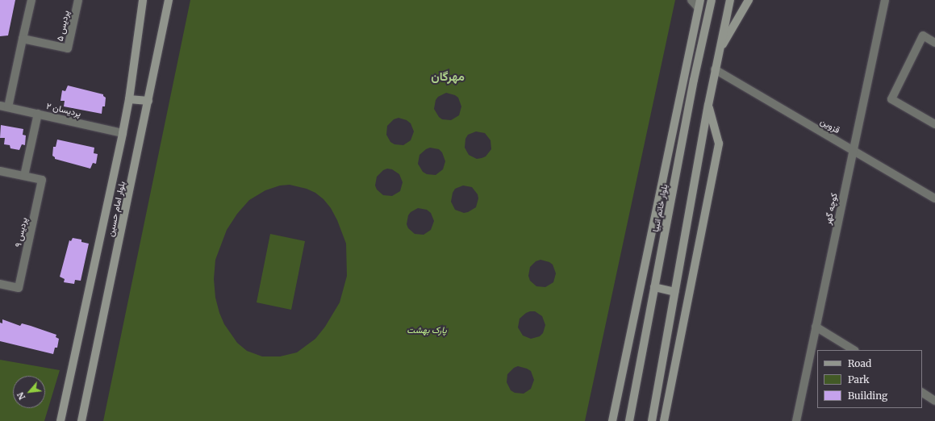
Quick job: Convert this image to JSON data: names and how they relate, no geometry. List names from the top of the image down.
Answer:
{
  "streets": {
    "main road": ["بلوار خاتم انبیا", "بلوار امام حسین"],
    "street": [
      "پردیس ۵",
      "پردیسان ۲",
      "قزوین",
      "کوچه گهر",
      "پردیس ۹"
    ]
  },
  "crossings": [
    ["پردیسان ۲", "بلوار امام حسین"],
    ["قزوین", "کوچه گهر"]
  ],
  "districts": ["مهرگان"],
  "parks": ["پارک بهشت"],
  "legend": ["Road", "Park", "Building"],
  "north": "bottom left"
}
